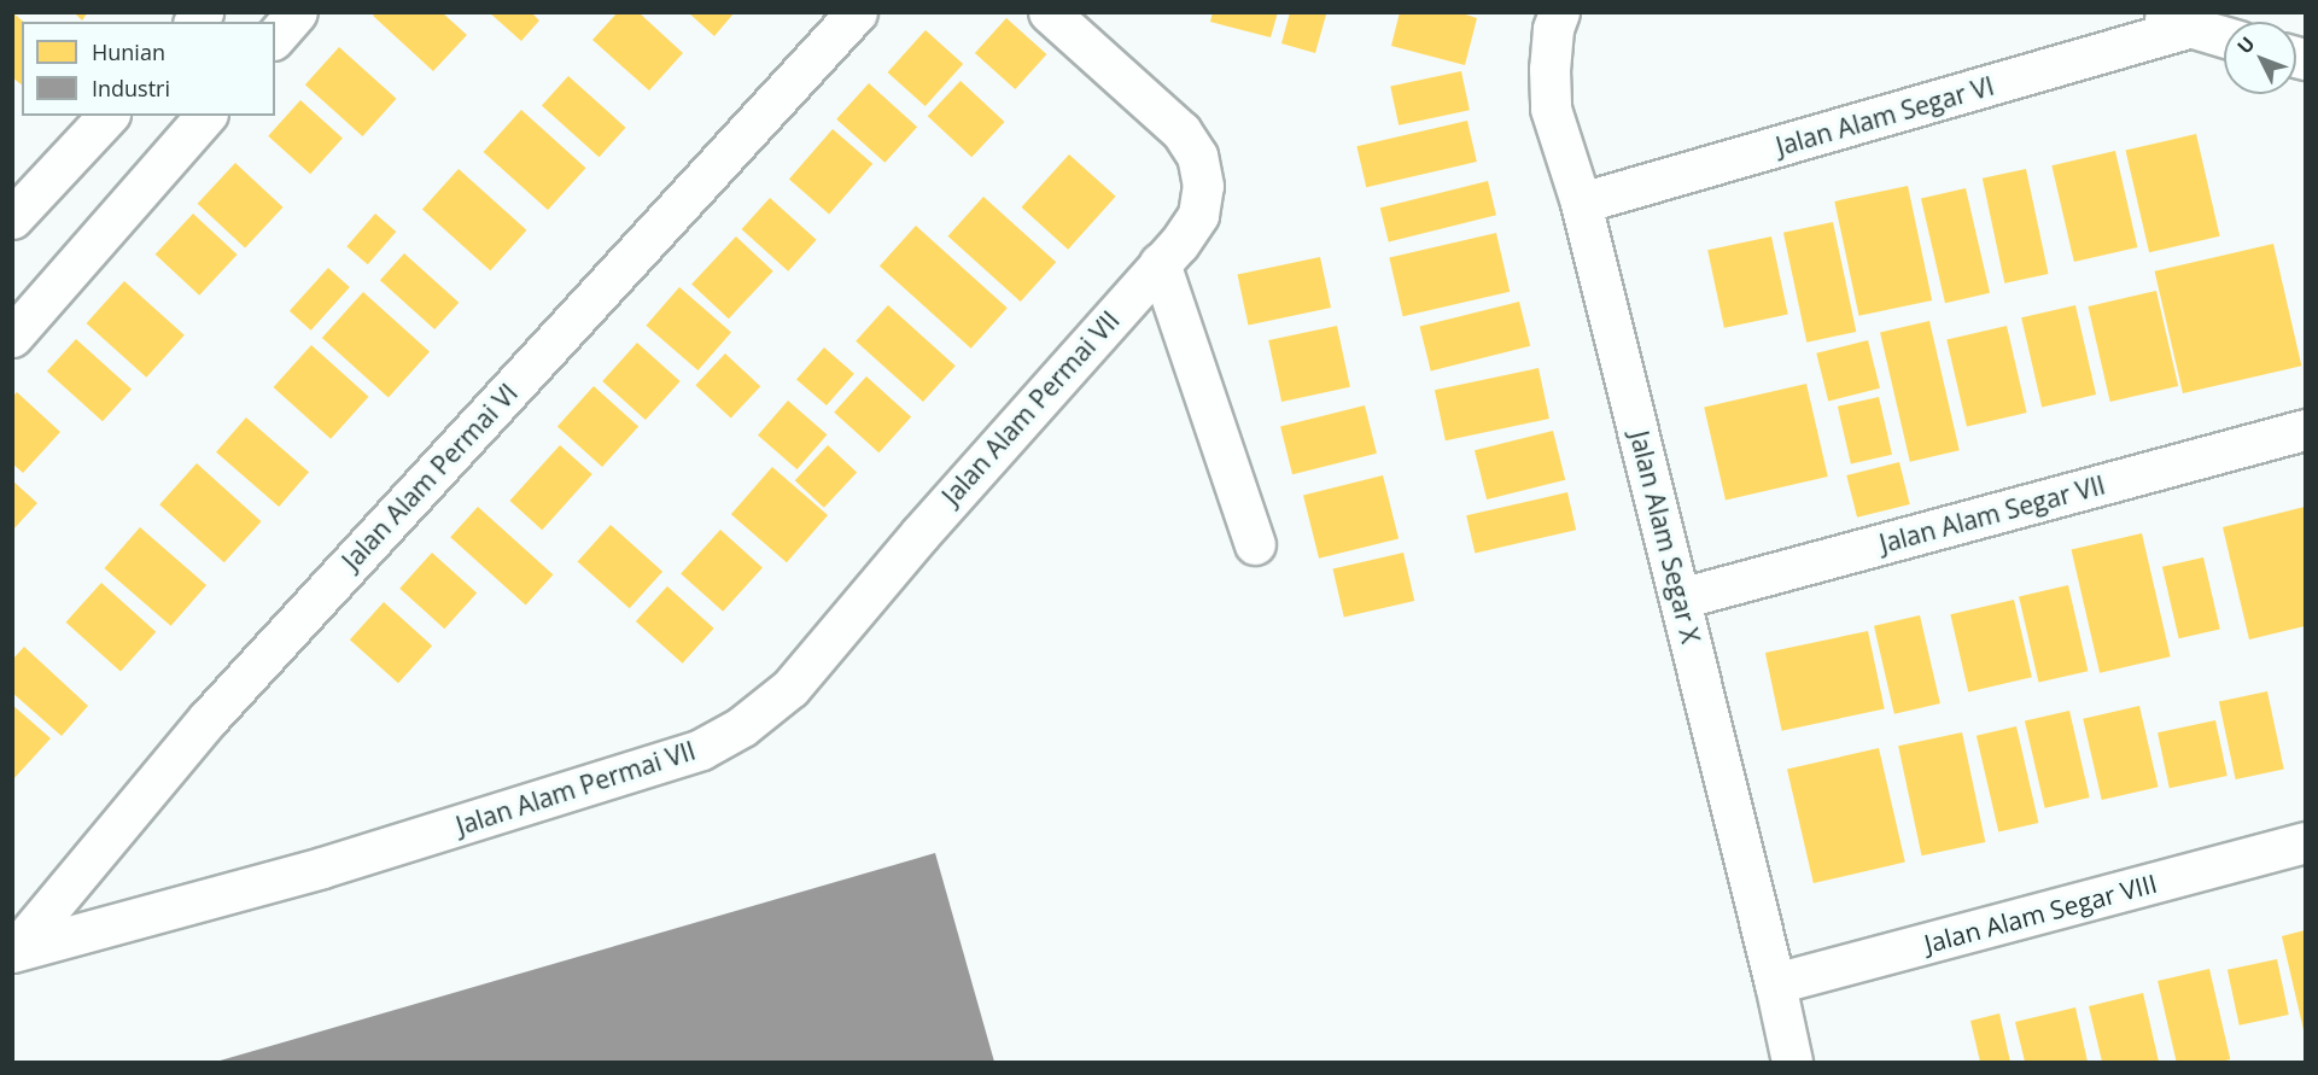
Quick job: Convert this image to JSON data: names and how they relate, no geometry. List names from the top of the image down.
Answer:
{
  "streets": {
    "street": [
      "Jalan Alam Segar VI",
      "Jalan Alam Permai VII",
      "Jalan Alam Permai VI",
      "Jalan Alam Segar VII",
      "Jalan Alam Segar X",
      "Jalan Alam Segar VIII"
    ]
  },
  "crossings": [
    ["Jalan Alam Segar VI", "Jalan Alam Segar X"],
    ["Jalan Alam Permai VII", "Jalan Alam Permai VI"],
    ["Jalan Alam Segar VII", "Jalan Alam Segar X"],
    ["Jalan Alam Segar X", "Jalan Alam Segar VIII"]
  ],
  "legend": ["Hunian", "Industri"],
  "north": "top left"
}
